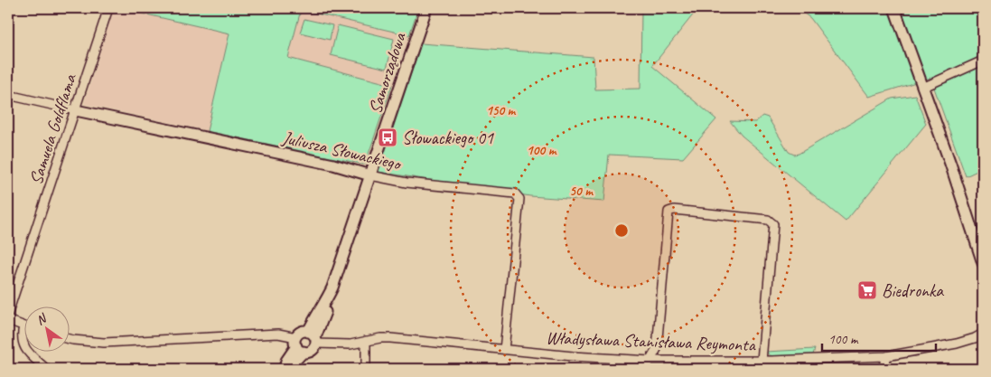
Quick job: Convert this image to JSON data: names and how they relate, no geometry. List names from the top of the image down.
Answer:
{
  "streets": {
    "street": [
      "Samorządowa",
      "Samuela Goldflama",
      "Juliusza Słowackiego",
      "Władysława Stanisława Reymonta"
    ]
  },
  "crossings": [
    ["Samorządowa", "Juliusza Słowackiego"],
    ["Samorządowa", "Władysława Stanisława Reymonta"],
    ["Samuela Goldflama", "Juliusza Słowackiego"],
    ["Juliusza Słowackiego", "Władysława Stanisława Reymonta"]
  ],
  "places": {
    "bus stop": ["Słowackiego 01"],
    "supermarket": ["Biedronka"]
  },
  "scale_bar": "100 m",
  "north": "top left",
  "rings": ["150 m", "100 m", "50 m"]
}
